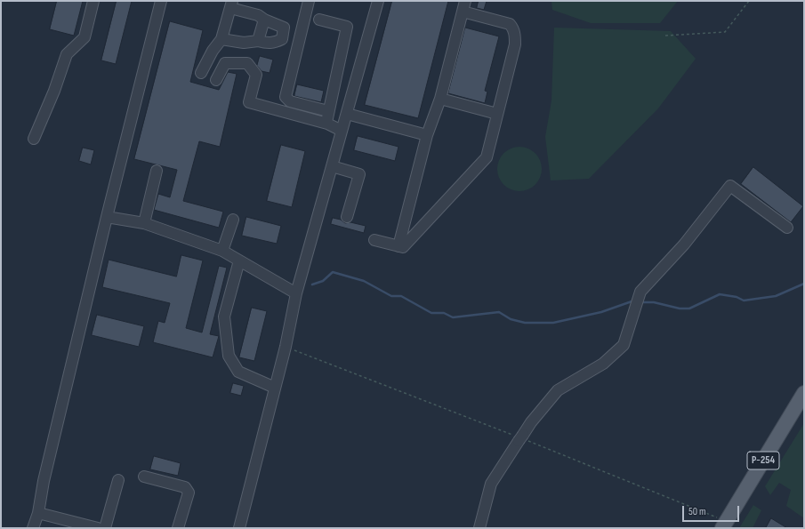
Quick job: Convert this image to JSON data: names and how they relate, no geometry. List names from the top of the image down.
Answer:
{
  "streets": {
    "main road": ["Р-254"]
  },
  "scale_bar": "50 m"
}
